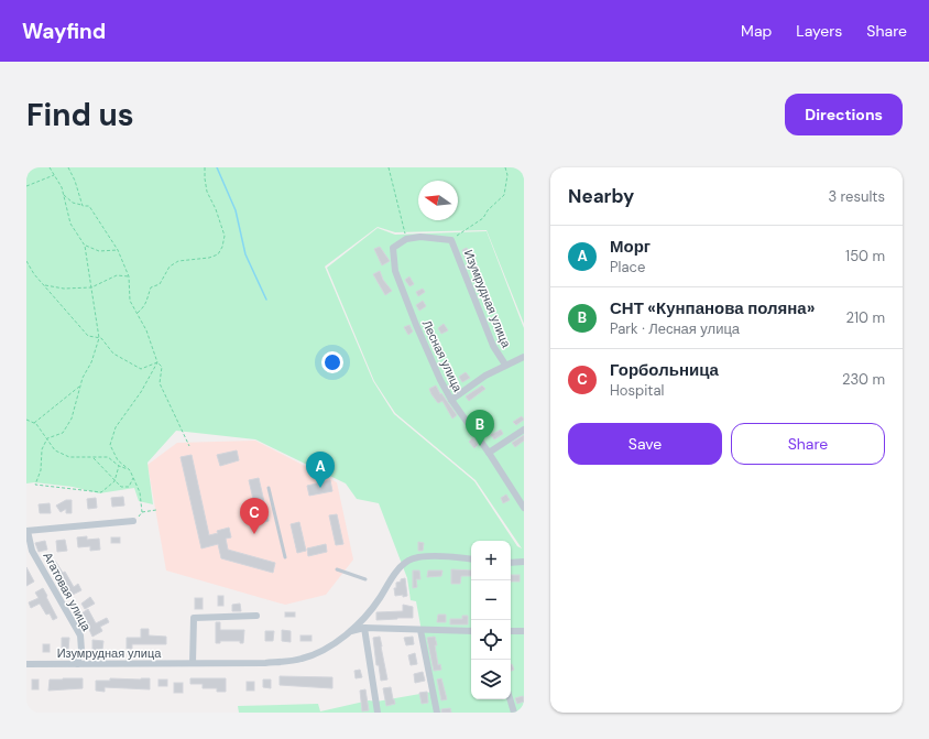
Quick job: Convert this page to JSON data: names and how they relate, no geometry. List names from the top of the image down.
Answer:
{
  "streets": {
    "street": ["Изумрудная улица", "Лесная улица", "Агатовая улица"]
  },
  "crossings": [
    ["Изумрудная улица", "Агатовая улица"]
  ],
  "north": "left",
  "page": {
    "header": "Wayfind",
    "nav": ["Map", "Layers", "Share"],
    "buttons": [
      "Directions",
      ["Save", "Share"]
    ],
    "title": "Find us",
    "heading": ["Nearby", "3 results"],
    "list": [
      {
        "mark": "A",
        "name": "Морг",
        "note": "Place",
        "value": "150 m"
      },
      {
        "mark": "B",
        "name": "СНТ «Кунпанова поляна»",
        "note": "Park · Лесная улица",
        "value": "210 m"
      },
      {
        "mark": "C",
        "name": "Горбольница",
        "note": "Hospital",
        "value": "230 m"
      }
    ],
    "pins": ["B", "A", "C"],
    "map_buttons": ["+", "−"]
  }
}
